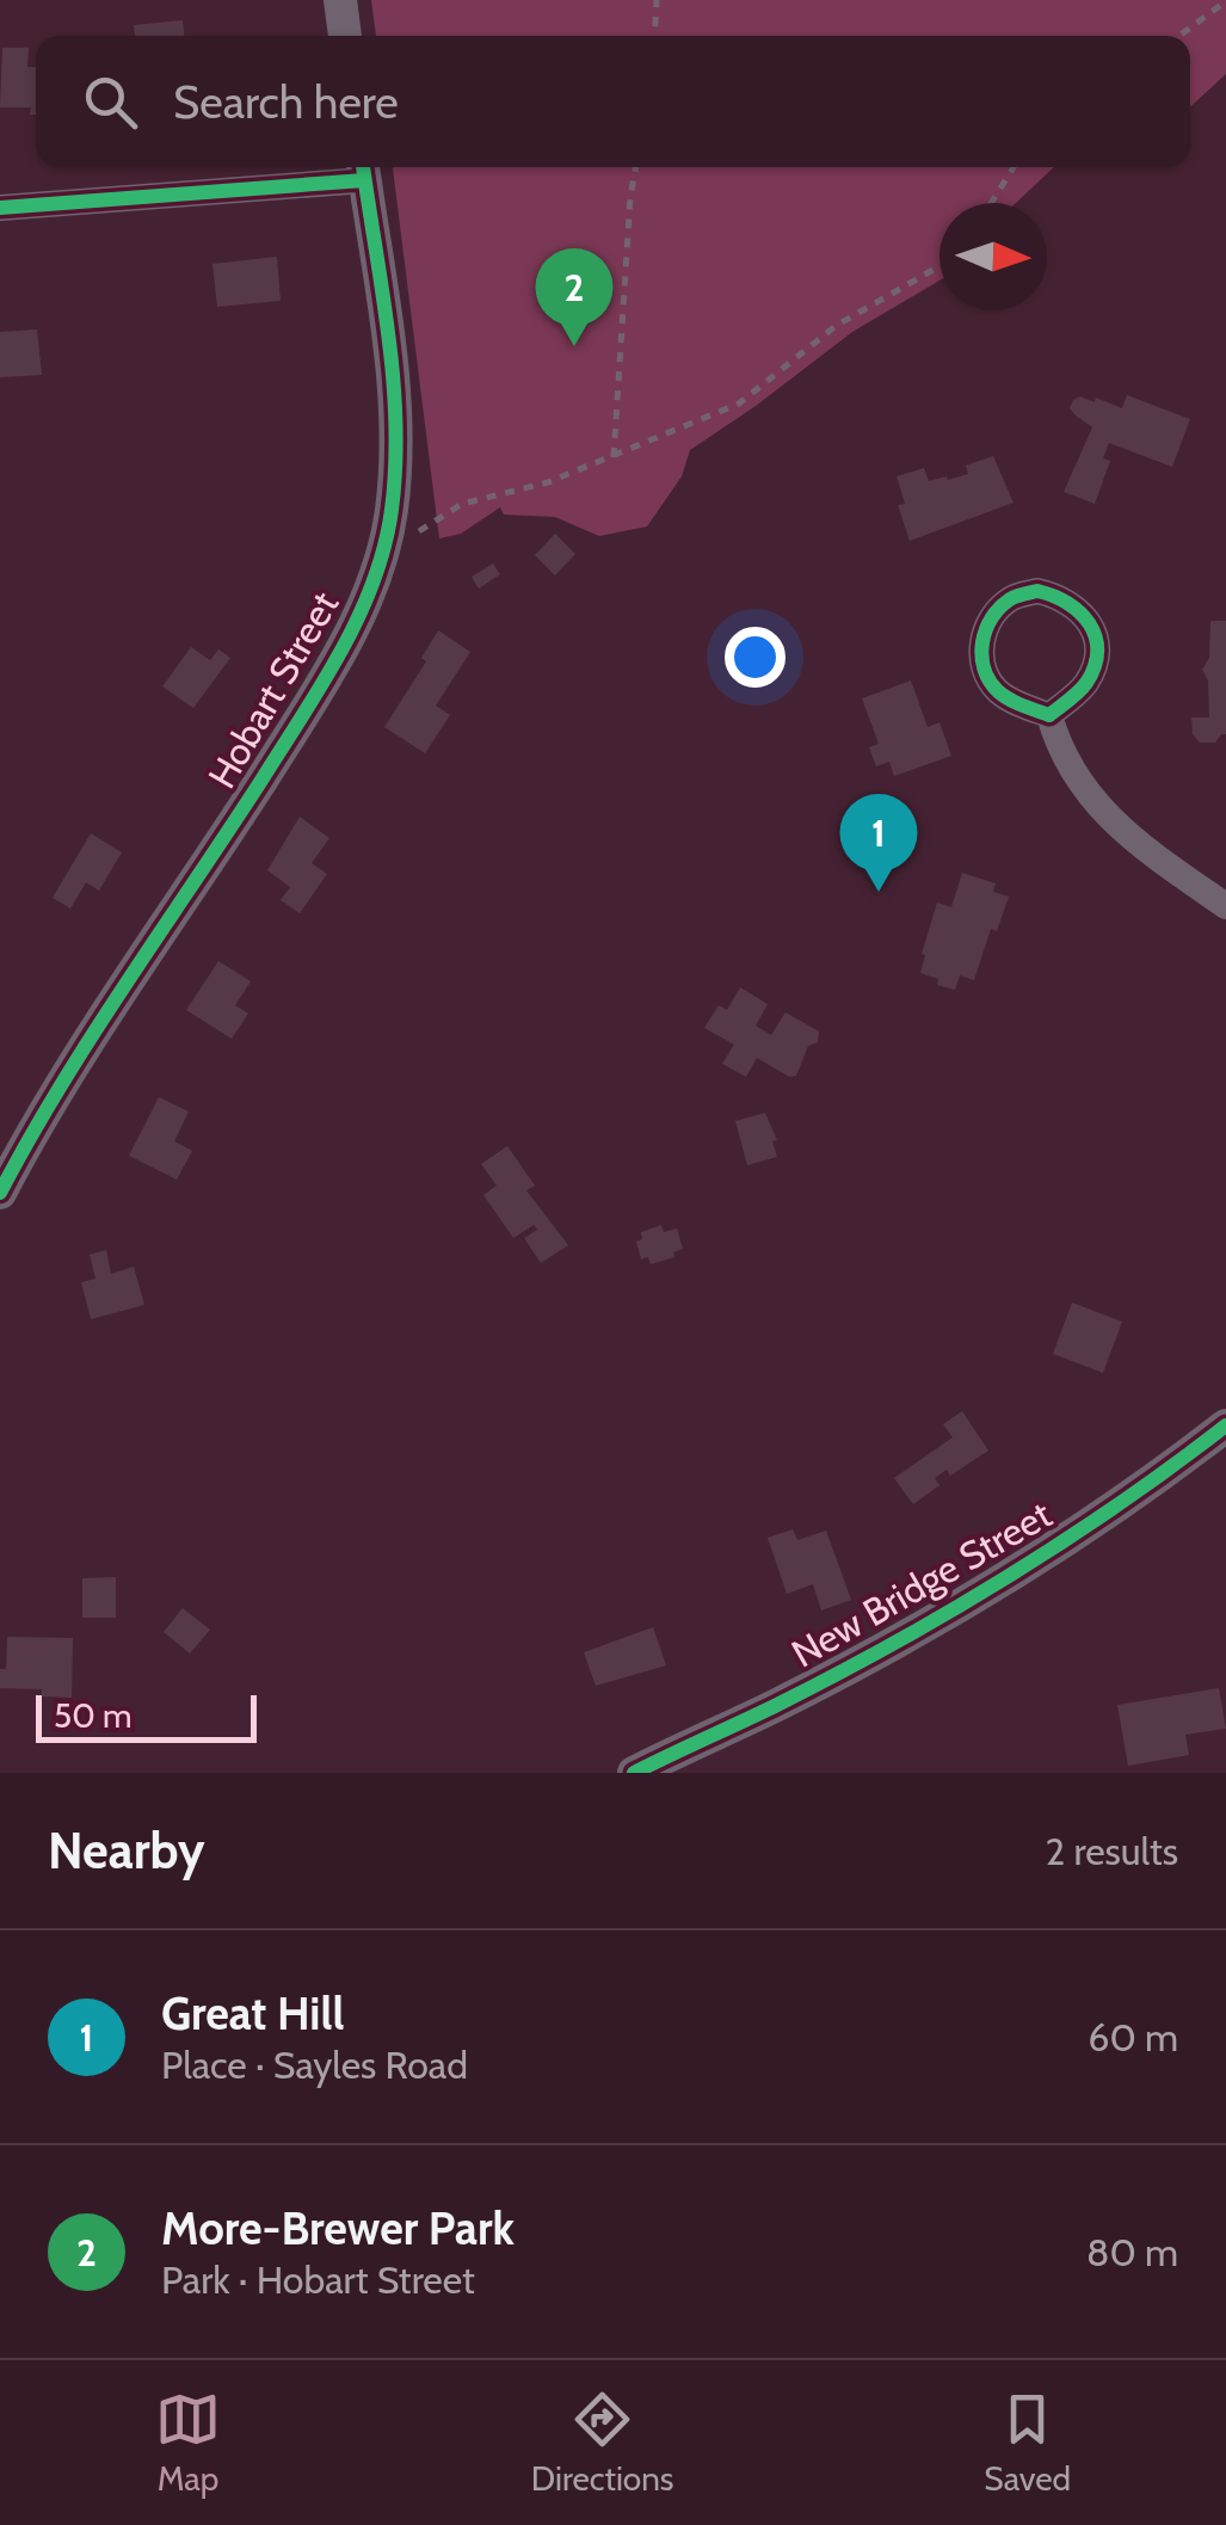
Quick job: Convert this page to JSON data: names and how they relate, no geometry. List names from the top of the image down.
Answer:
{
  "streets": {
    "street": ["Hobart Street", "New Bridge Street"]
  },
  "scale_bar": "50 m",
  "north": "right",
  "page": {
    "search": "Search here",
    "pins": ["2", "1"],
    "scale": "50 m",
    "heading": ["Nearby", "2 results"],
    "list": [
      {
        "mark": "1",
        "name": "Great Hill",
        "note": "Place · Sayles Road",
        "value": "60 m"
      },
      {
        "mark": "2",
        "name": "More-Brewer Park",
        "note": "Park · Hobart Street",
        "value": "80 m"
      }
    ],
    "nav": ["Map", "Directions", "Saved"]
  }
}
